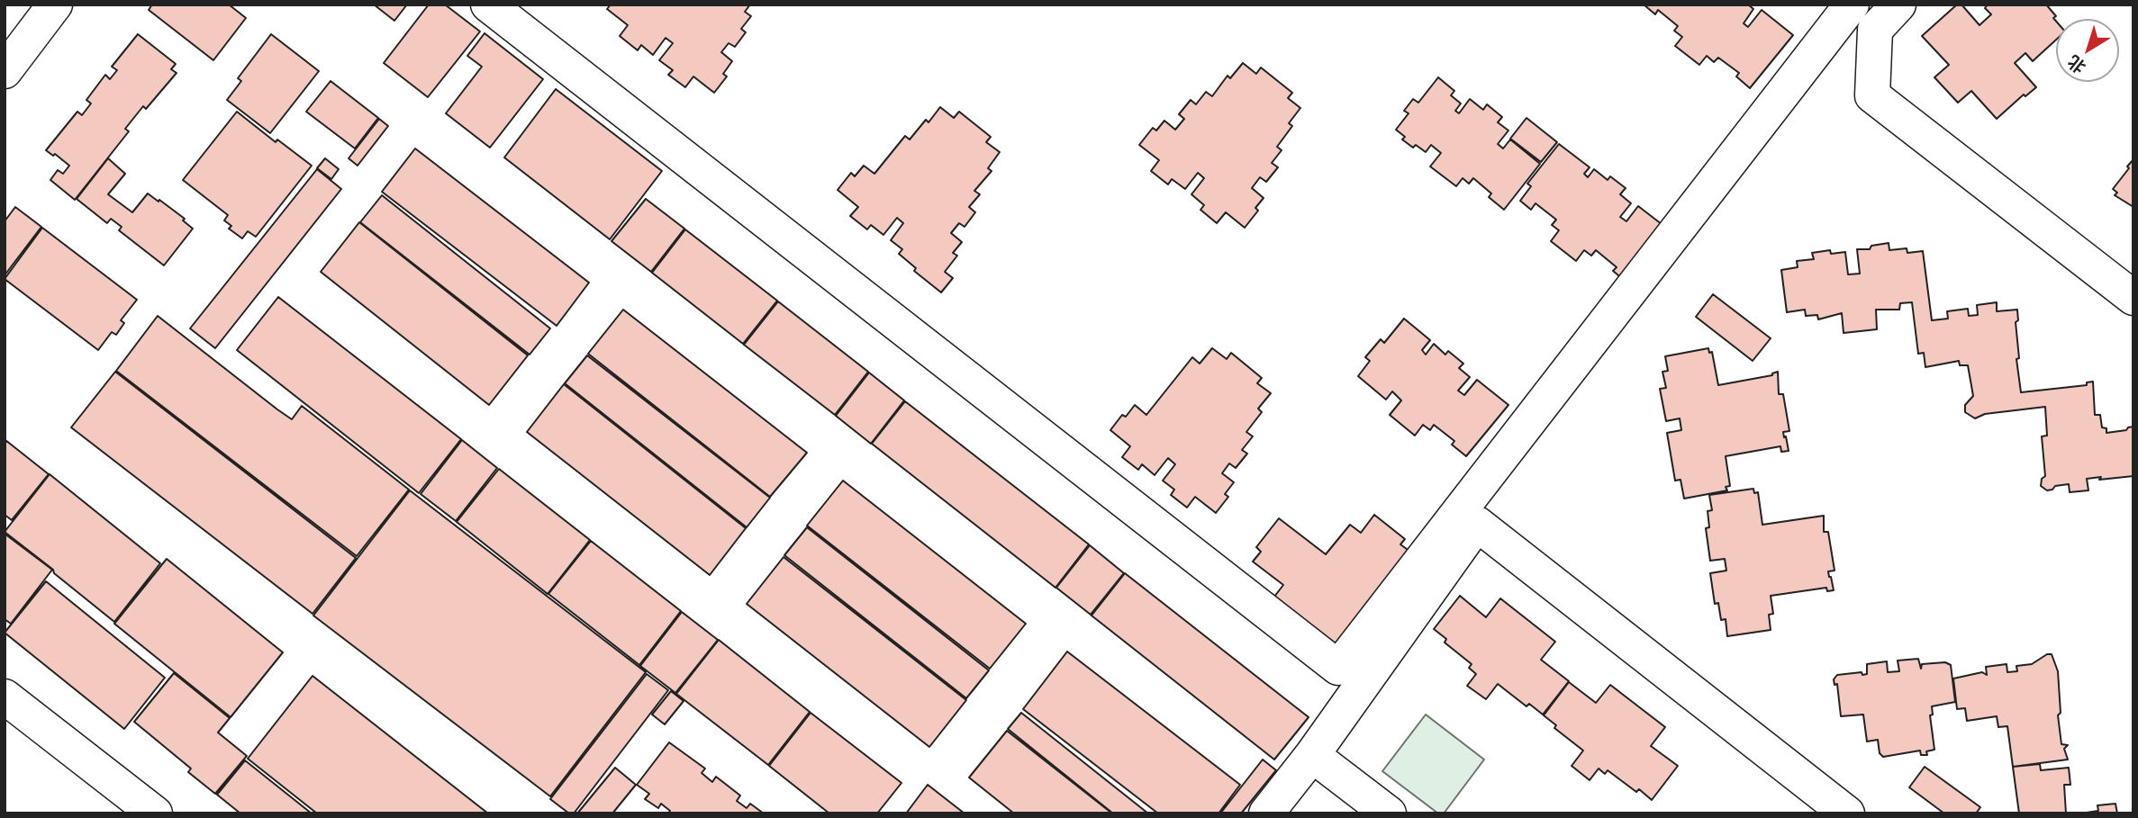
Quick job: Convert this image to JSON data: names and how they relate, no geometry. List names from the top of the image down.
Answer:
{
  "north": "bottom left"
}
